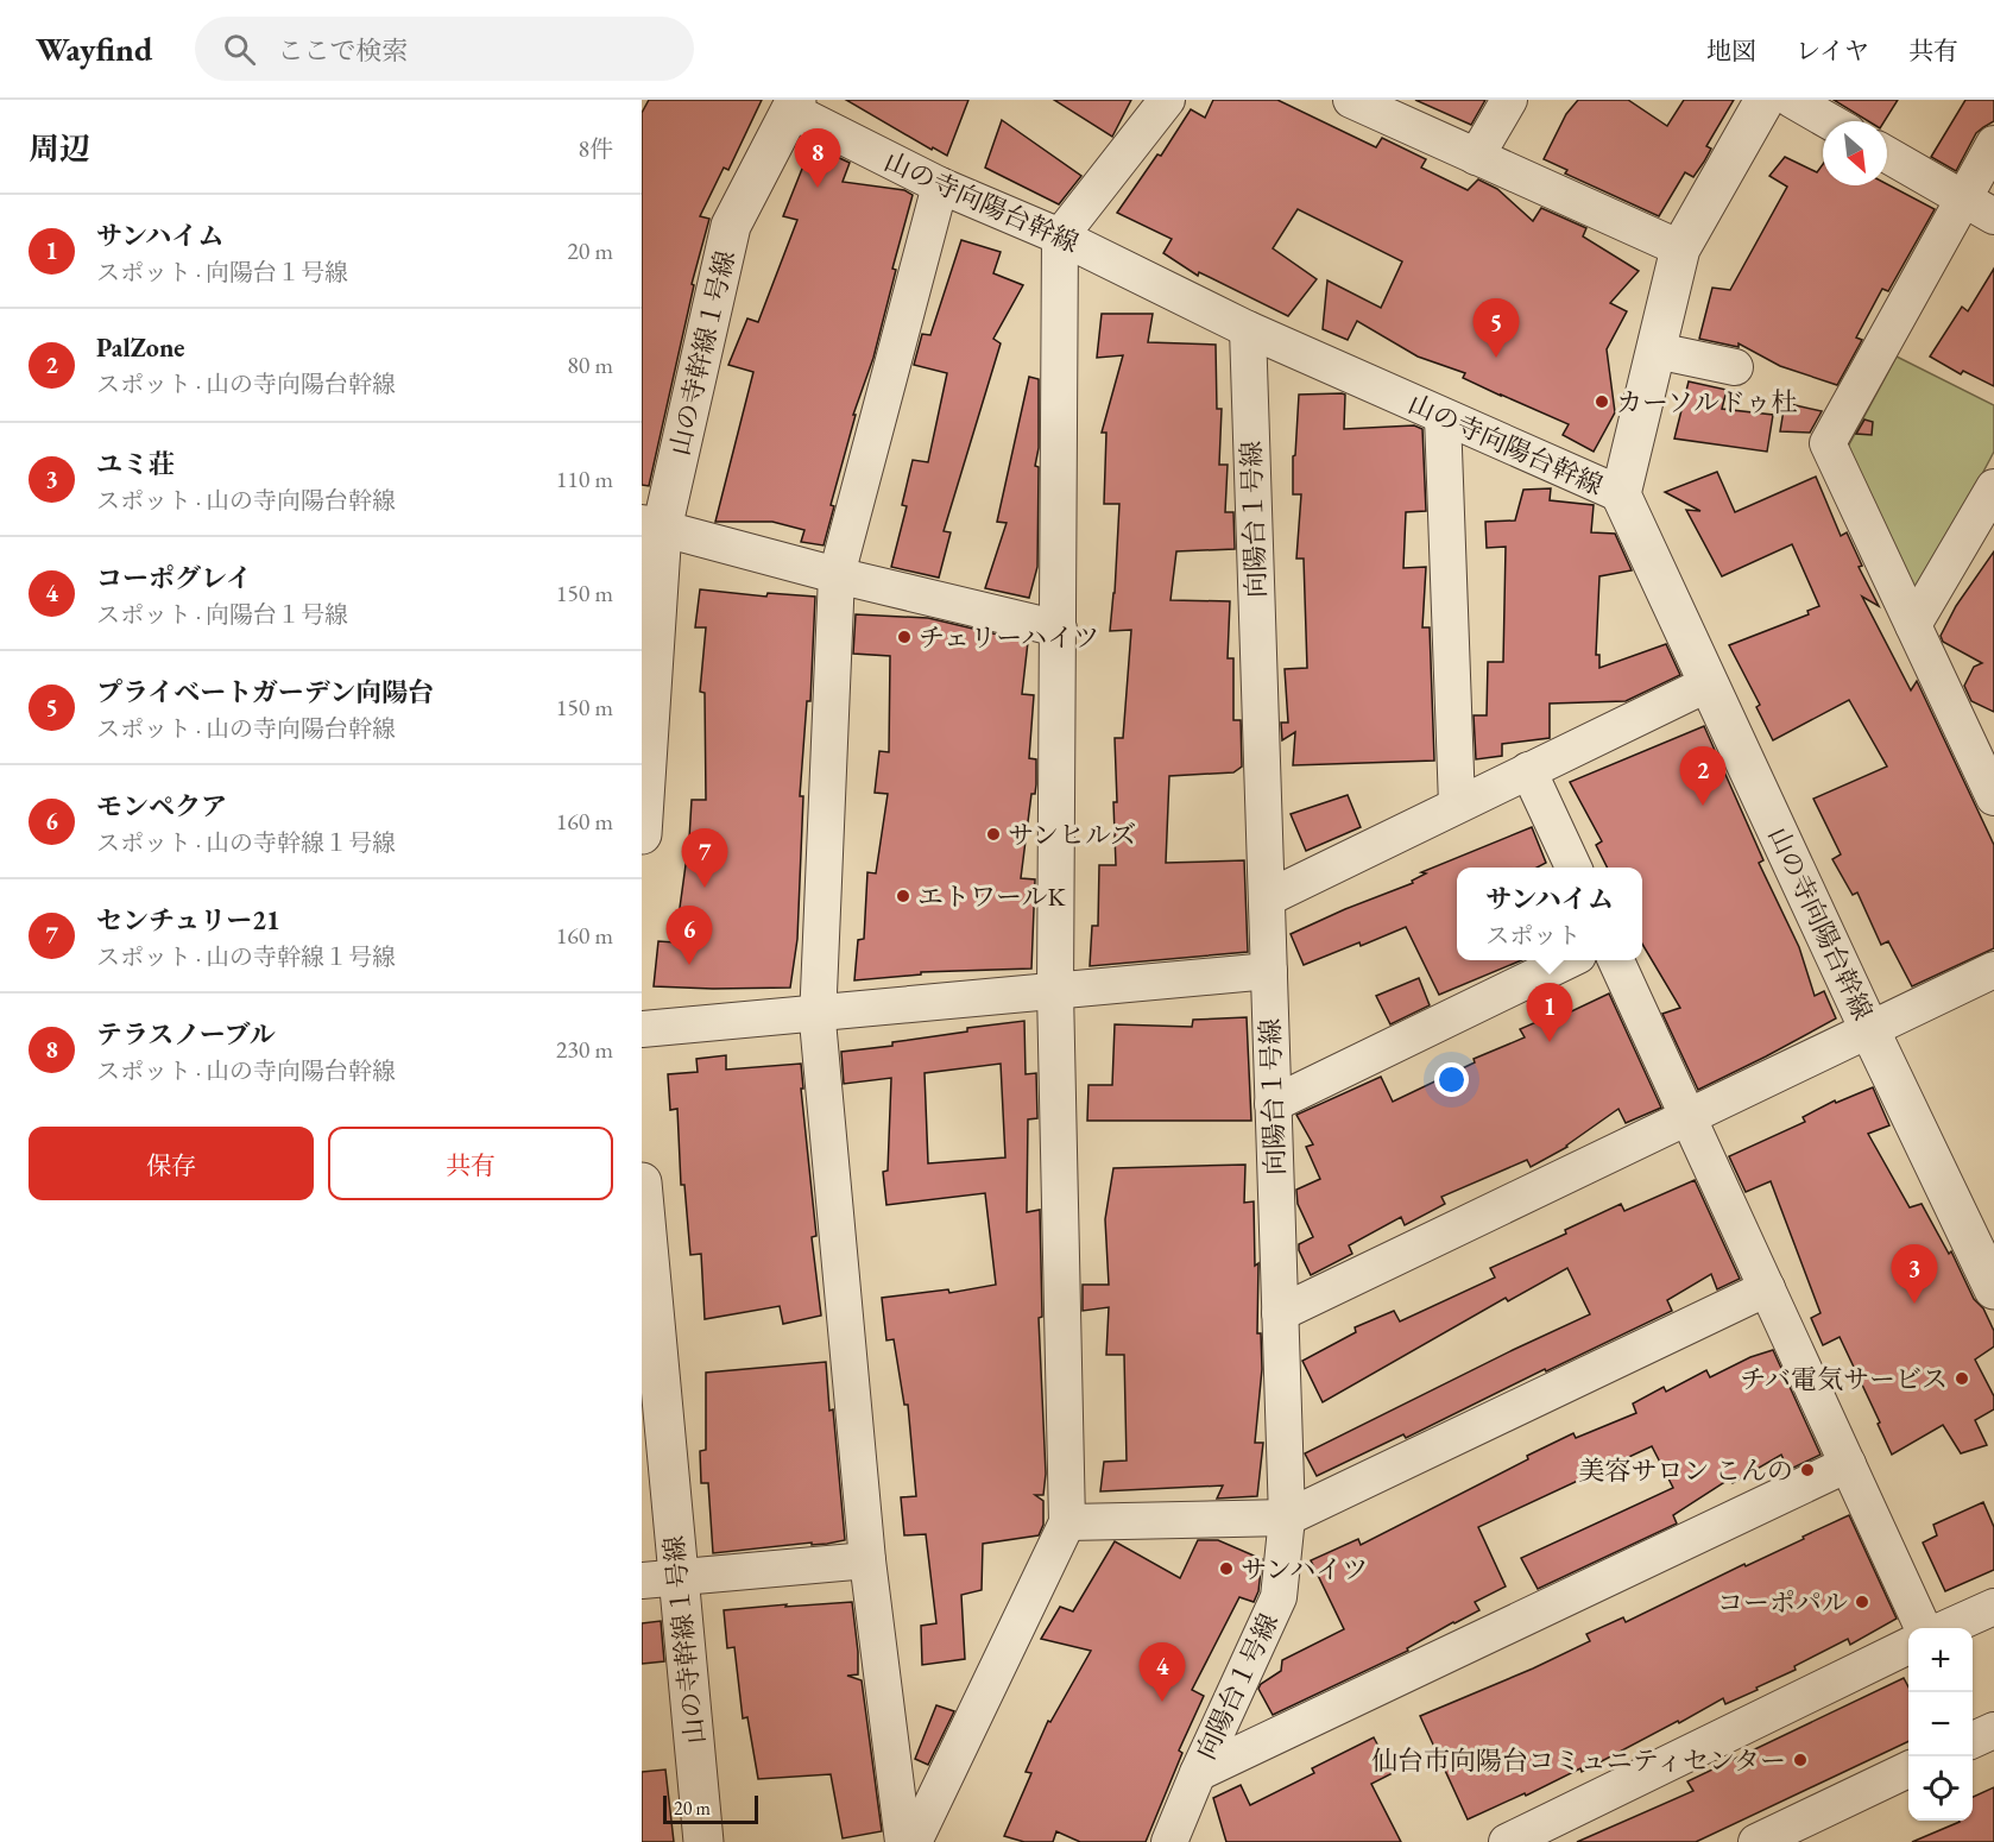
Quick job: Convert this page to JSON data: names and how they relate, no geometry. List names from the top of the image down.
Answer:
{
  "streets": {
    "street": ["山の寺向陽台幹線", "山の寺幹線１号線", "向陽台１号線"]
  },
  "crossings": [
    ["山の寺向陽台幹線", "山の寺幹線１号線"],
    ["山の寺向陽台幹線", "向陽台１号線"]
  ],
  "places": [
    "カーソルドゥ杜",
    "チェリーハイツ",
    "サンヒルズ",
    "エトワールK",
    "チバ電気サービス",
    "美容サロン こんの",
    "サンハイツ",
    "コーポパル",
    "仙台市向陽台コミュニティセンター"
  ],
  "scale_bar": "20 m",
  "north": "bottom right",
  "page": {
    "header": "Wayfind",
    "search": "ここで検索",
    "nav": ["地図", "レイヤ", "共有"],
    "heading": ["周辺", "8件"],
    "pins": [
      "8",
      "5",
      "2",
      "7",
      "6",
      "1",
      "3",
      "4"
    ],
    "list": [
      {
        "mark": "1",
        "name": "サンハイム",
        "note": "スポット · 向陽台１号線",
        "value": "20 m"
      },
      {
        "mark": "2",
        "name": "PalZone",
        "note": "スポット · 山の寺向陽台幹線",
        "value": "80 m"
      },
      {
        "mark": "3",
        "name": "ユミ荘",
        "note": "スポット · 山の寺向陽台幹線",
        "value": "110 m"
      },
      {
        "mark": "4",
        "name": "コーポグレイ",
        "note": "スポット · 向陽台１号線",
        "value": "150 m"
      },
      {
        "mark": "5",
        "name": "プライベートガーデン向陽台",
        "note": "スポット · 山の寺向陽台幹線",
        "value": "150 m"
      },
      {
        "mark": "6",
        "name": "モンペクア",
        "note": "スポット · 山の寺幹線１号線",
        "value": "160 m"
      },
      {
        "mark": "7",
        "name": "センチュリー21",
        "note": "スポット · 山の寺幹線１号線",
        "value": "160 m"
      },
      {
        "mark": "8",
        "name": "テラスノーブル",
        "note": "スポット · 山の寺向陽台幹線",
        "value": "230 m"
      }
    ],
    "popup": ["サンハイム", "スポット"],
    "buttons": ["保存", "共有"],
    "map_buttons": ["+", "−"],
    "scale": "20 m"
  }
}
